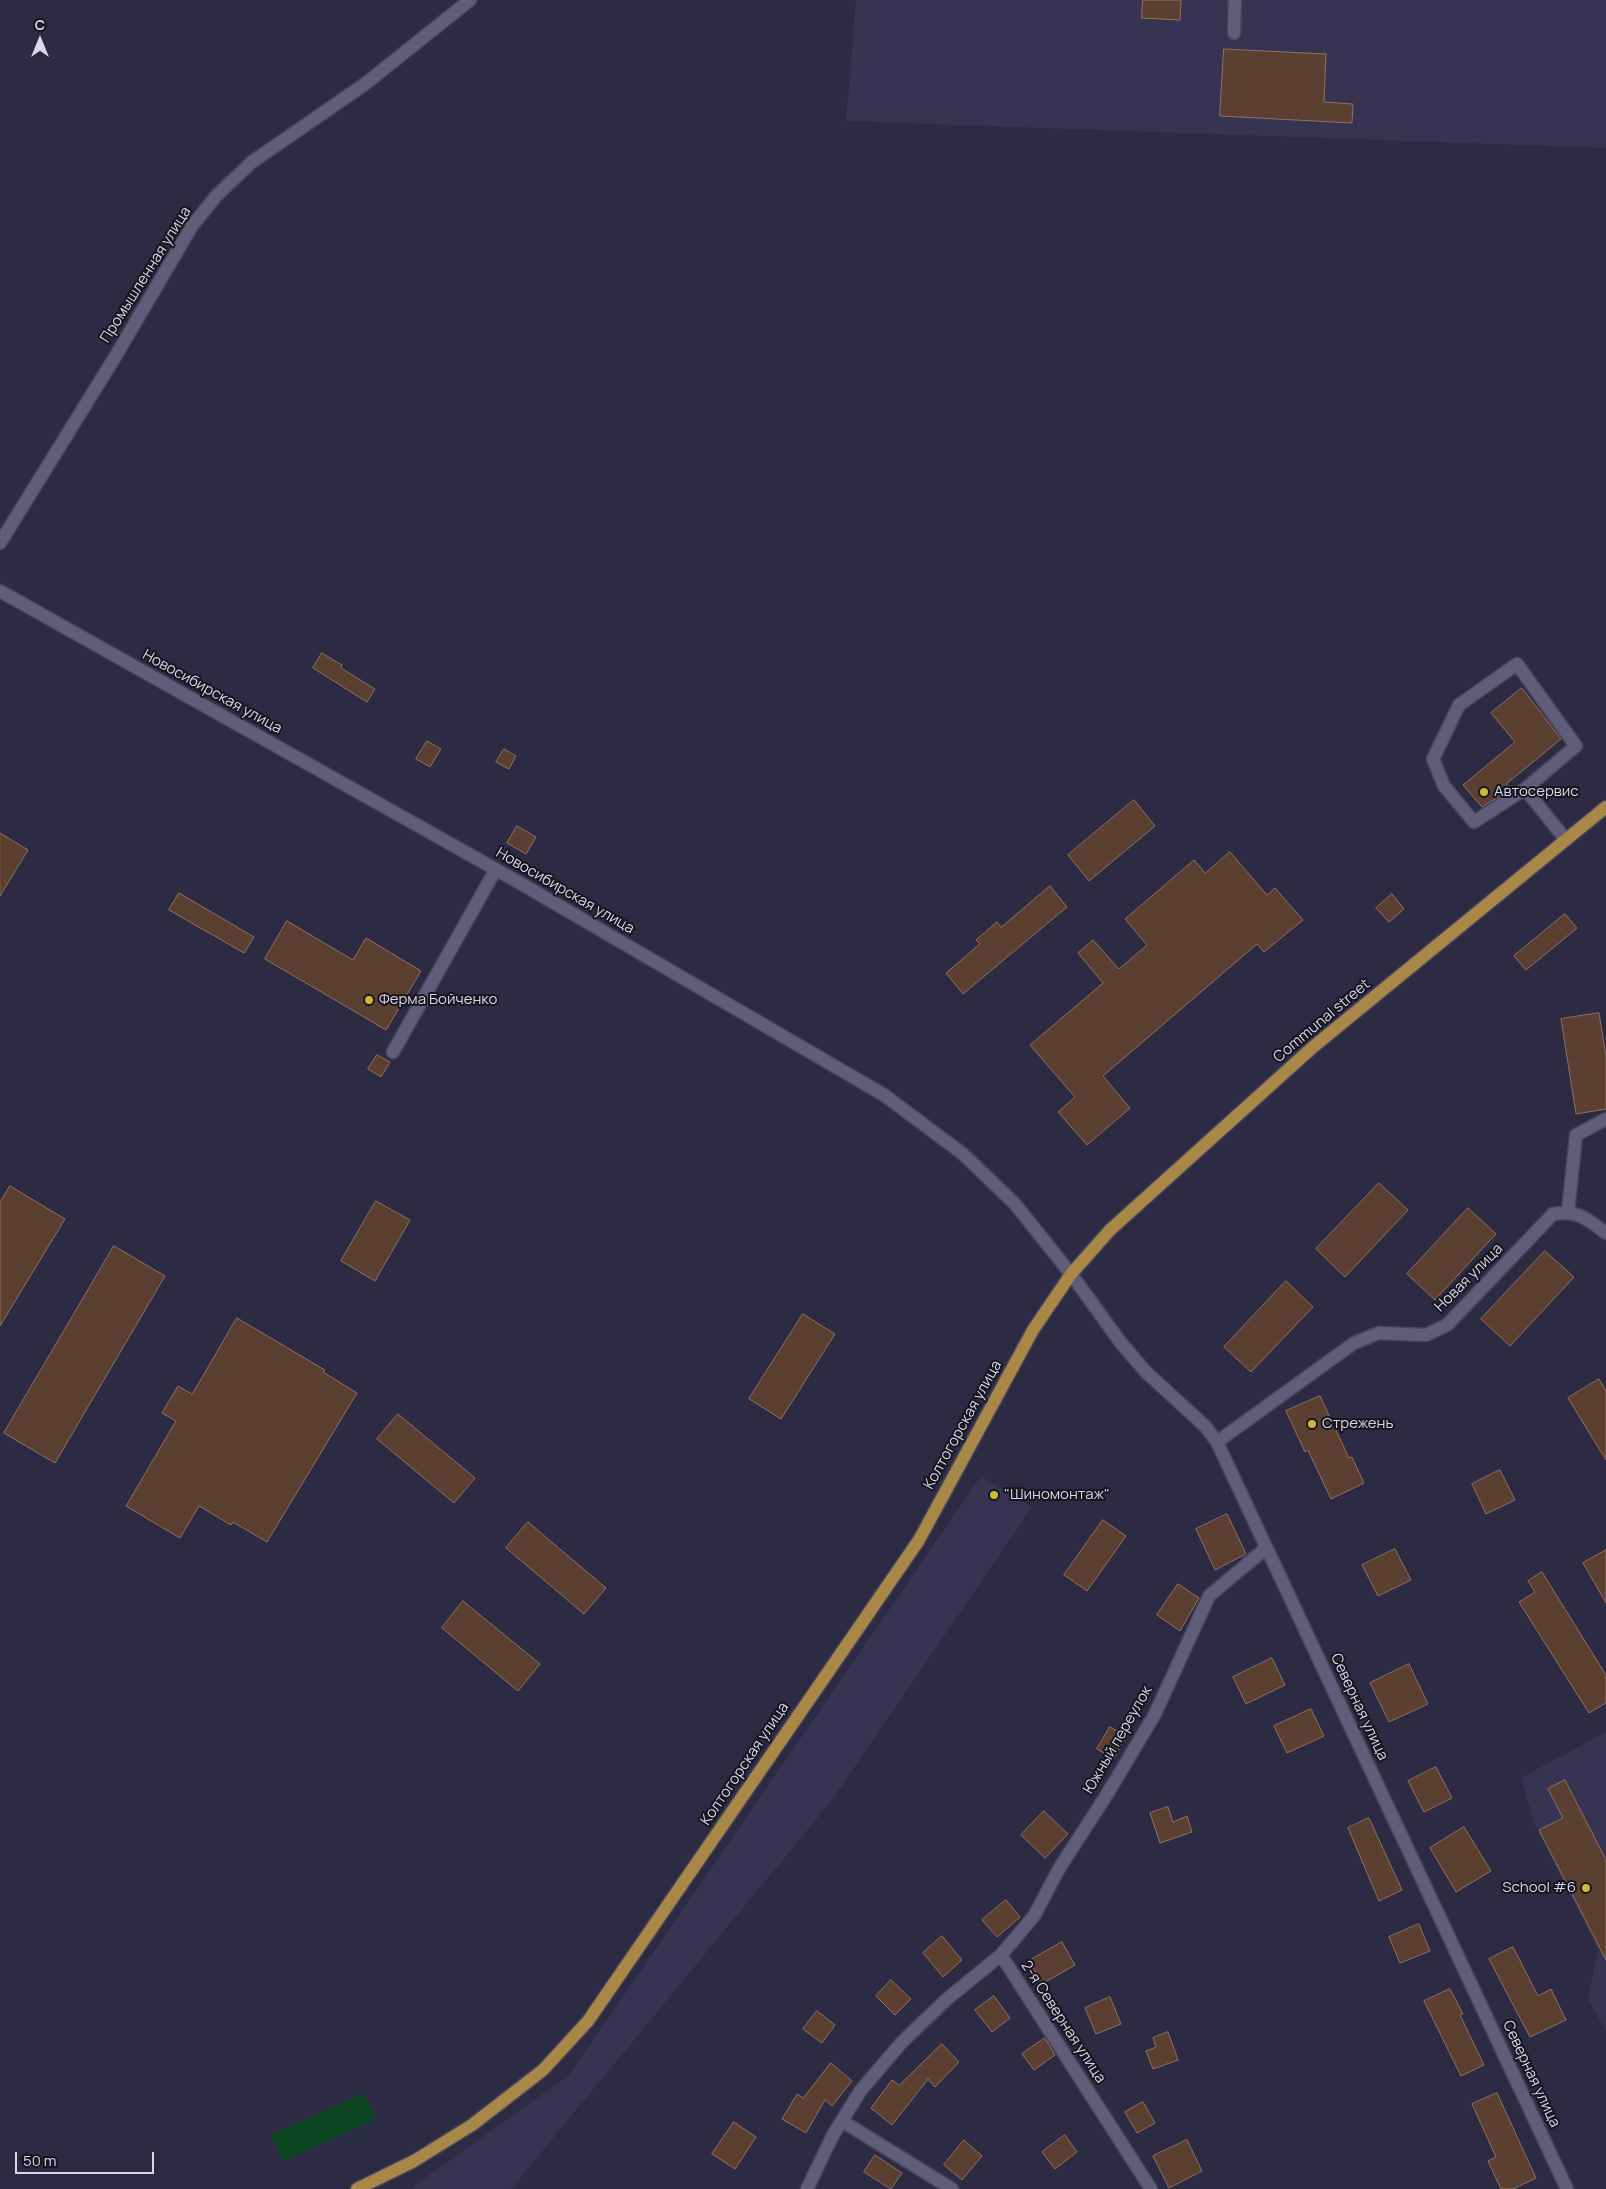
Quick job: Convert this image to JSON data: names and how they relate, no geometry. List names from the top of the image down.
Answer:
{
  "streets": {
    "main road": ["Communal street", "Колтогорская улица"],
    "street": [
      "Промышленная улица",
      "Новосибирская улица",
      "Новая улица",
      "Северная улица",
      "Южный переулок",
      "2-я Северная улица"
    ]
  },
  "crossings": [
    ["Новосибирская улица", "Communal street"],
    ["Новосибирская улица", "Колтогорская улица"],
    ["Новосибирская улица", "Северная улица"],
    ["Communal street", "Колтогорская улица"],
    ["Communal street", "Северная улица"],
    ["Новая улица", "Северная улица"],
    ["Колтогорская улица", "Северная улица"],
    ["Северная улица", "Южный переулок"],
    ["Южный переулок", "2-я Северная улица"]
  ],
  "places": [
    "Автосервис",
    "Ферма Бойченко",
    "Стрежень",
    "\"Шиномонтаж\"",
    "School #6"
  ],
  "scale_bar": "50 m",
  "north": "top"
}
